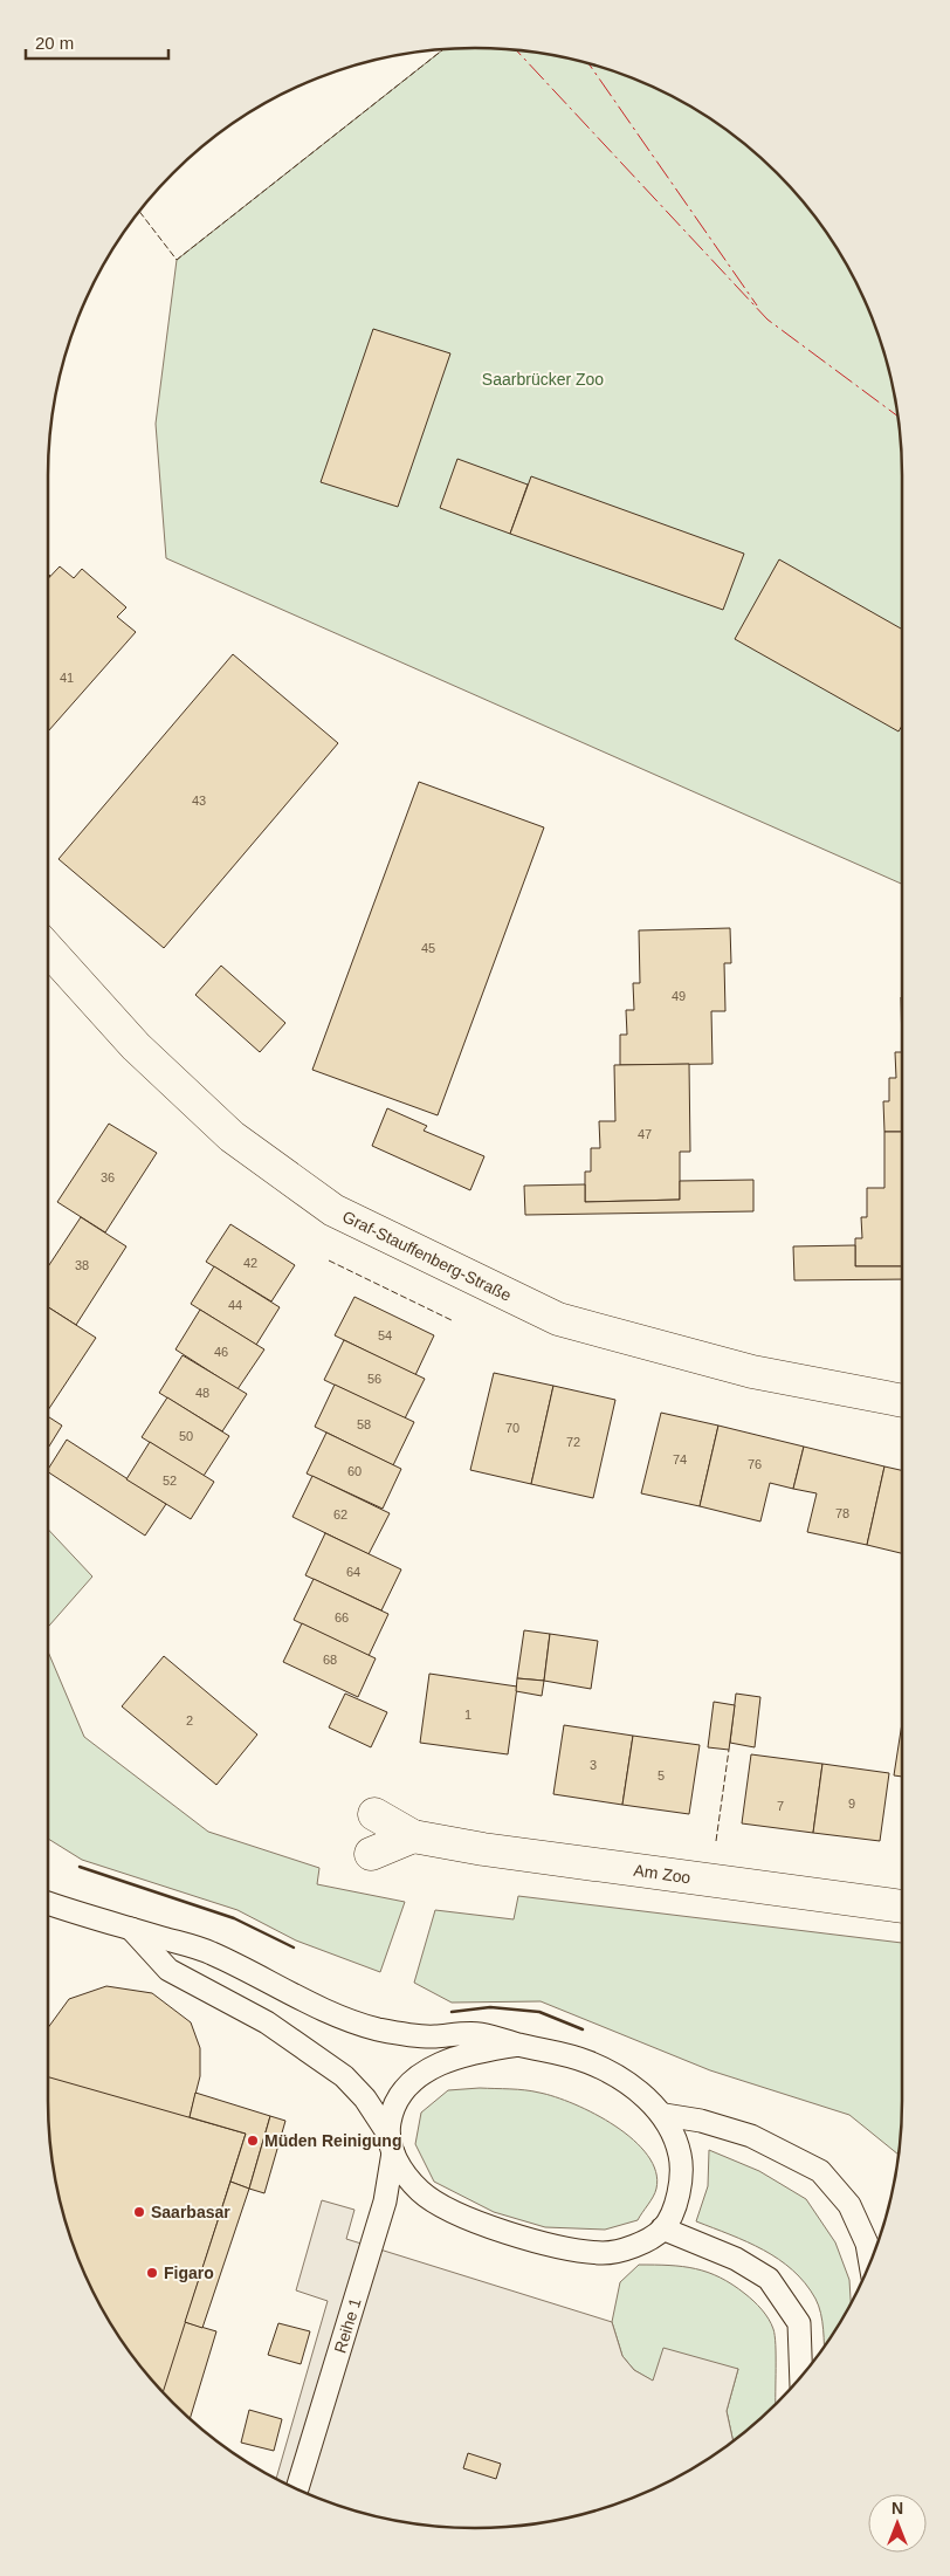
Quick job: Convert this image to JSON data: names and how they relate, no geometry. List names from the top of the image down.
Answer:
{
  "streets": {
    "street": ["Graf-Stauffenberg-Straße", "Am Zoo"],
    "lane": ["Reihe 1"]
  },
  "parks": ["Saarbrücker Zoo"],
  "places": ["Müden Reinigung", "Saarbasar", "Figaro"],
  "house_numbers": [
    "41",
    "43",
    "45",
    "49",
    "47",
    "36",
    "42",
    "38",
    "44",
    "54",
    "46",
    "56",
    "48",
    "58",
    "70",
    "50",
    "72",
    "74",
    "76",
    "60",
    "52",
    "78",
    "62",
    "64",
    "66",
    "68",
    "1",
    "2",
    "3",
    "5",
    "9",
    "7"
  ],
  "scale_bar": "20 m",
  "north": "top"
}
